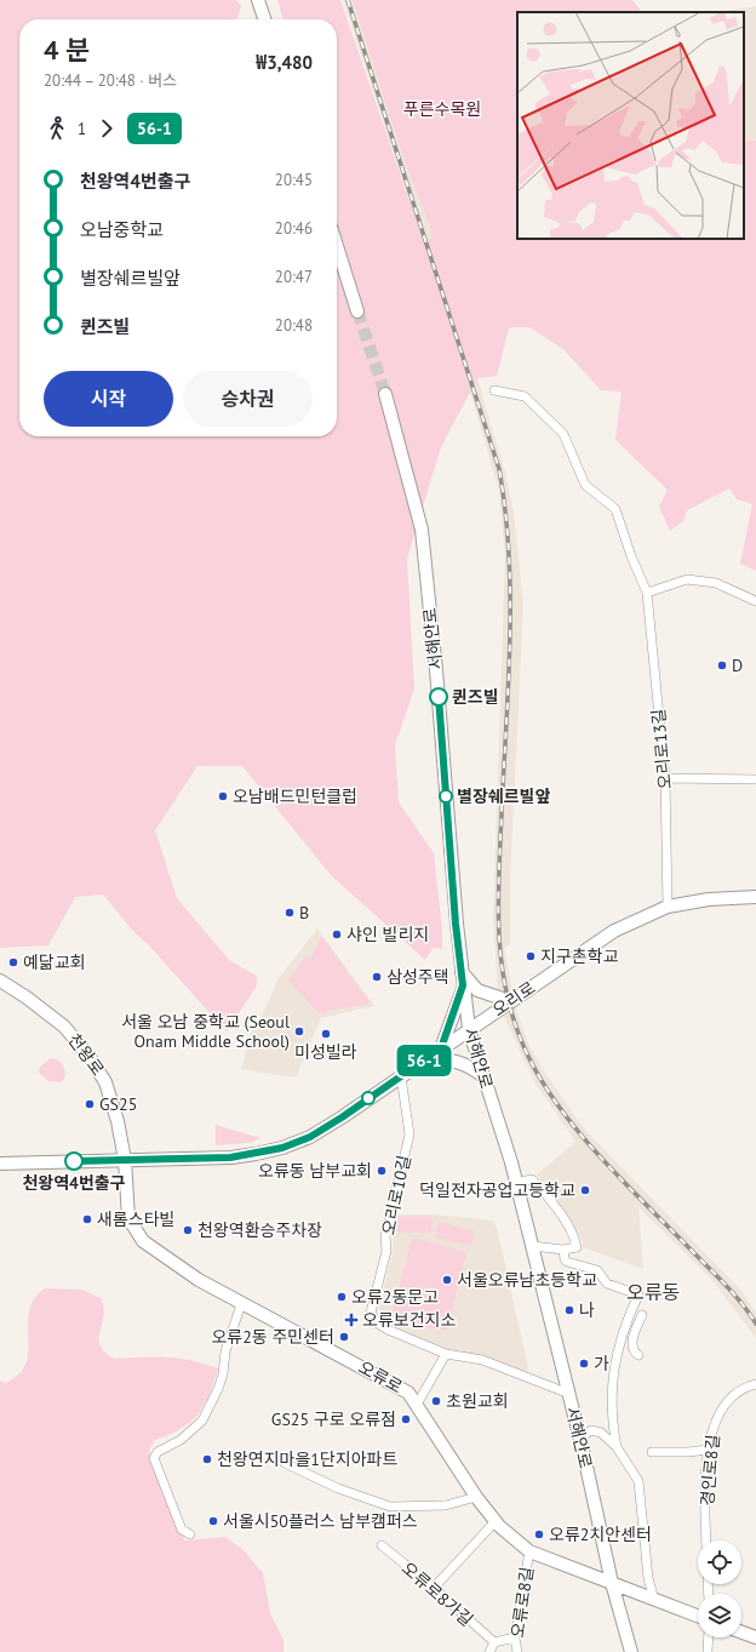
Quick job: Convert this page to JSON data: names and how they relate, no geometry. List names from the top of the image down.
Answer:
{
  "streets": {
    "main road": [
      "서해안로",
      "오리로",
      "천왕로",
      "오류로"
    ],
    "street": [
      "오리로13길",
      "오리로10길",
      "경인로8길",
      "오류로8가길",
      "오류로8길"
    ]
  },
  "crossings": [
    ["서해안로", "오리로"],
    ["서해안로", "오류로"],
    ["오리로13길", "오리로"],
    ["오리로", "천왕로"],
    ["오리로", "오리로10길"],
    ["오리로", "오류로"],
    ["천왕로", "오류로"],
    ["오류로", "오류로8길"]
  ],
  "districts": ["오류동"],
  "parks": ["푸른수목원"],
  "places": {
    "other": [
      "D",
      "퀸즈빌",
      "오남배드민턴클럽",
      "별장쉐르빌앞",
      "B",
      "샤인 빌리지",
      "지구촌학교",
      "예닮교회",
      "삼성주택",
      "서울 오남 중학교 (Seoul Onam Middle School)",
      "미성빌라",
      "GS25",
      "천왕역4번출구",
      "오류동 남부교회",
      "덕일전자공업고등학교",
      "새롬스타빌",
      "천왕역환승주차장",
      "서울오류남초등학교",
      "오류2동문고",
      "나",
      "오류2동 주민센터",
      "가",
      "초원교회",
      "GS25 구로 오류점",
      "천왕연지마을1단지아파트",
      "서울시50플러스 남부캠퍼스",
      "오류2치안센터"
    ],
    "health": ["오류보건지소"]
  },
  "lines": ["bus line 56-1"],
  "page": {
    "on_map": "56-1",
    "heading": ["4 분", "20:44 – 20:48 · 버스", "₩3,480"],
    "legs": ["1", "56-1"],
    "list": [
      {
        "name": "천왕역4번출구",
        "value": "20:45"
      },
      {
        "name": "오남중학교",
        "value": "20:46"
      },
      {
        "name": "별장쉐르빌앞",
        "value": "20:47"
      },
      {
        "name": "퀸즈빌",
        "value": "20:48"
      }
    ],
    "buttons": ["시작", "승차권"]
  }
}
